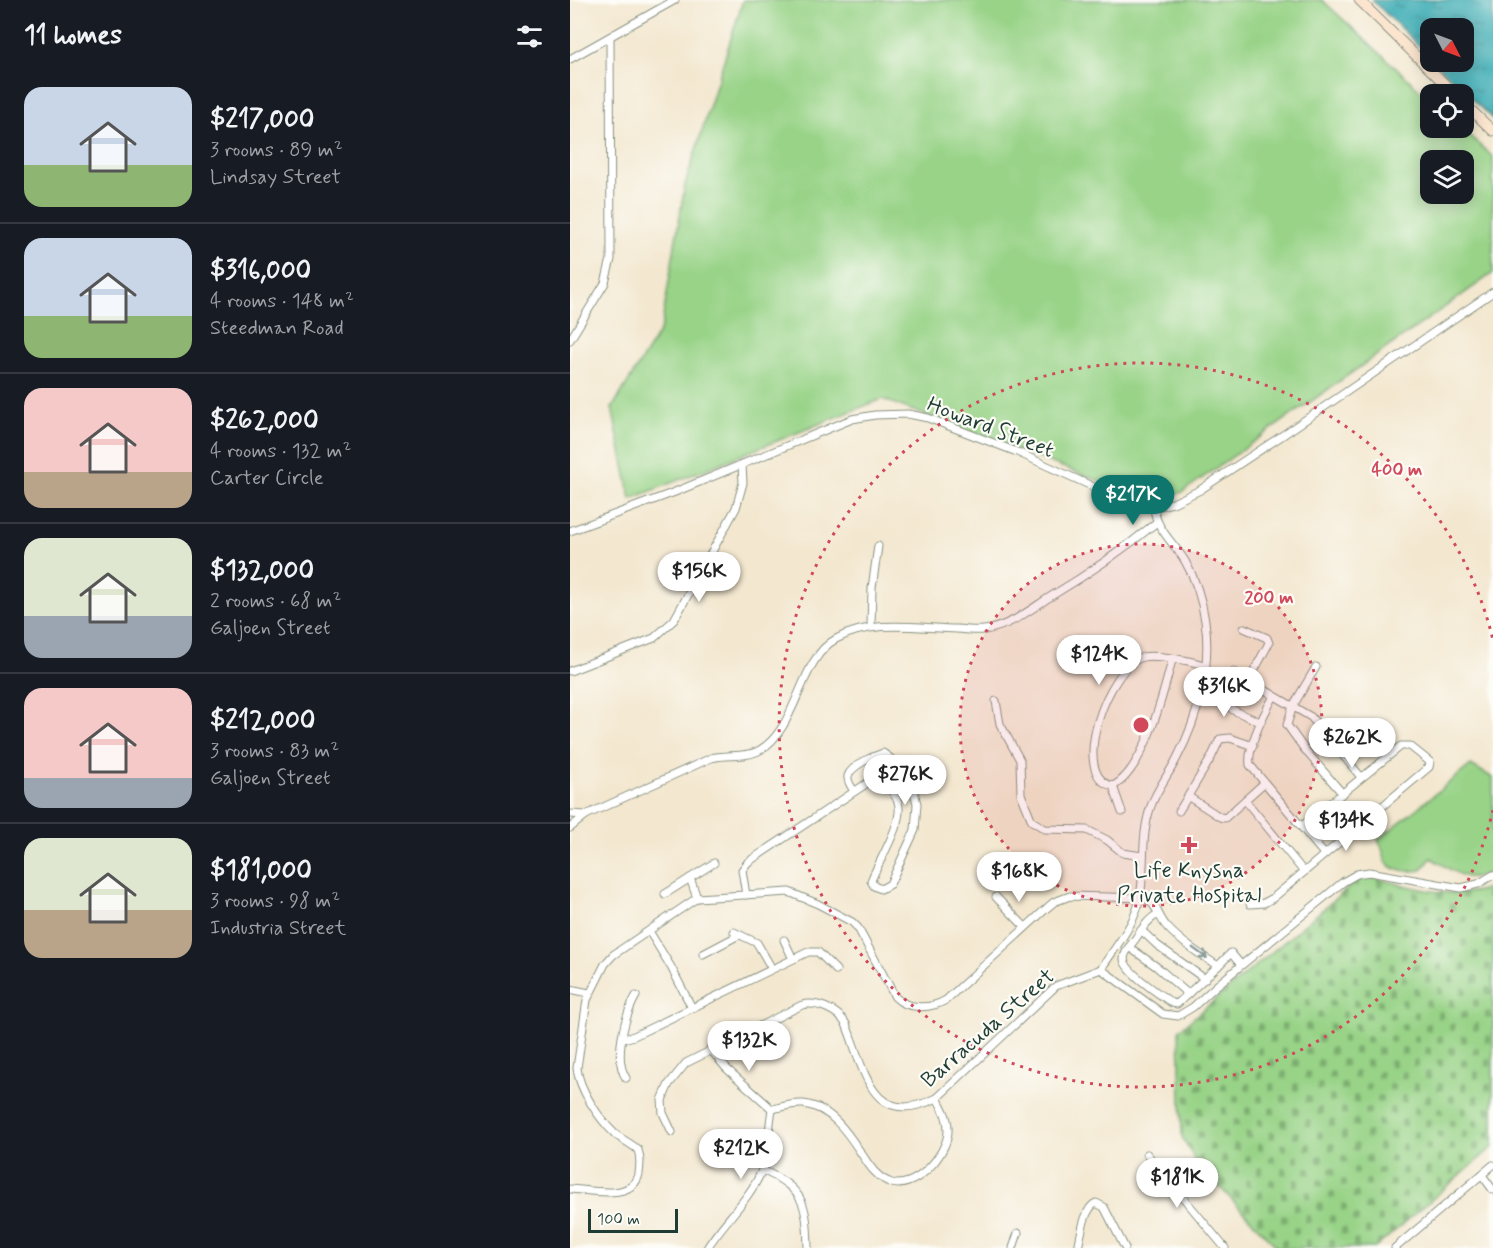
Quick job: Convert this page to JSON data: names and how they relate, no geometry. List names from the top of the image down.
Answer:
{
  "streets": {
    "street": ["Howard Street", "Barracuda Street"]
  },
  "places": {
    "health": ["Life Knysna Private Hospital"]
  },
  "scale_bar": "100 m",
  "north": "bottom right",
  "page": {
    "heading": "11 homes",
    "list": [
      {
        "name": "$217,000",
        "note": "3 rooms · 89 m² · Lindsay Street"
      },
      {
        "name": "$316,000",
        "note": "4 rooms · 148 m² · Steedman Road"
      },
      {
        "name": "$262,000",
        "note": "4 rooms · 132 m² · Carter Circle"
      },
      {
        "name": "$132,000",
        "note": "2 rooms · 68 m² · Galjoen Street"
      },
      {
        "name": "$212,000",
        "note": "3 rooms · 83 m² · Galjoen Street"
      },
      {
        "name": "$181,000",
        "note": "3 rooms · 98 m² · Industria Street"
      }
    ],
    "price": [
      "$217K",
      "$156K",
      "$124K",
      "$316K",
      "$262K",
      "$276K",
      "$134K",
      "$168K",
      "$132K",
      "$212K",
      "$181K"
    ],
    "scale": "100 m"
  },
  "rings": ["400 m", "200 m"]
}
